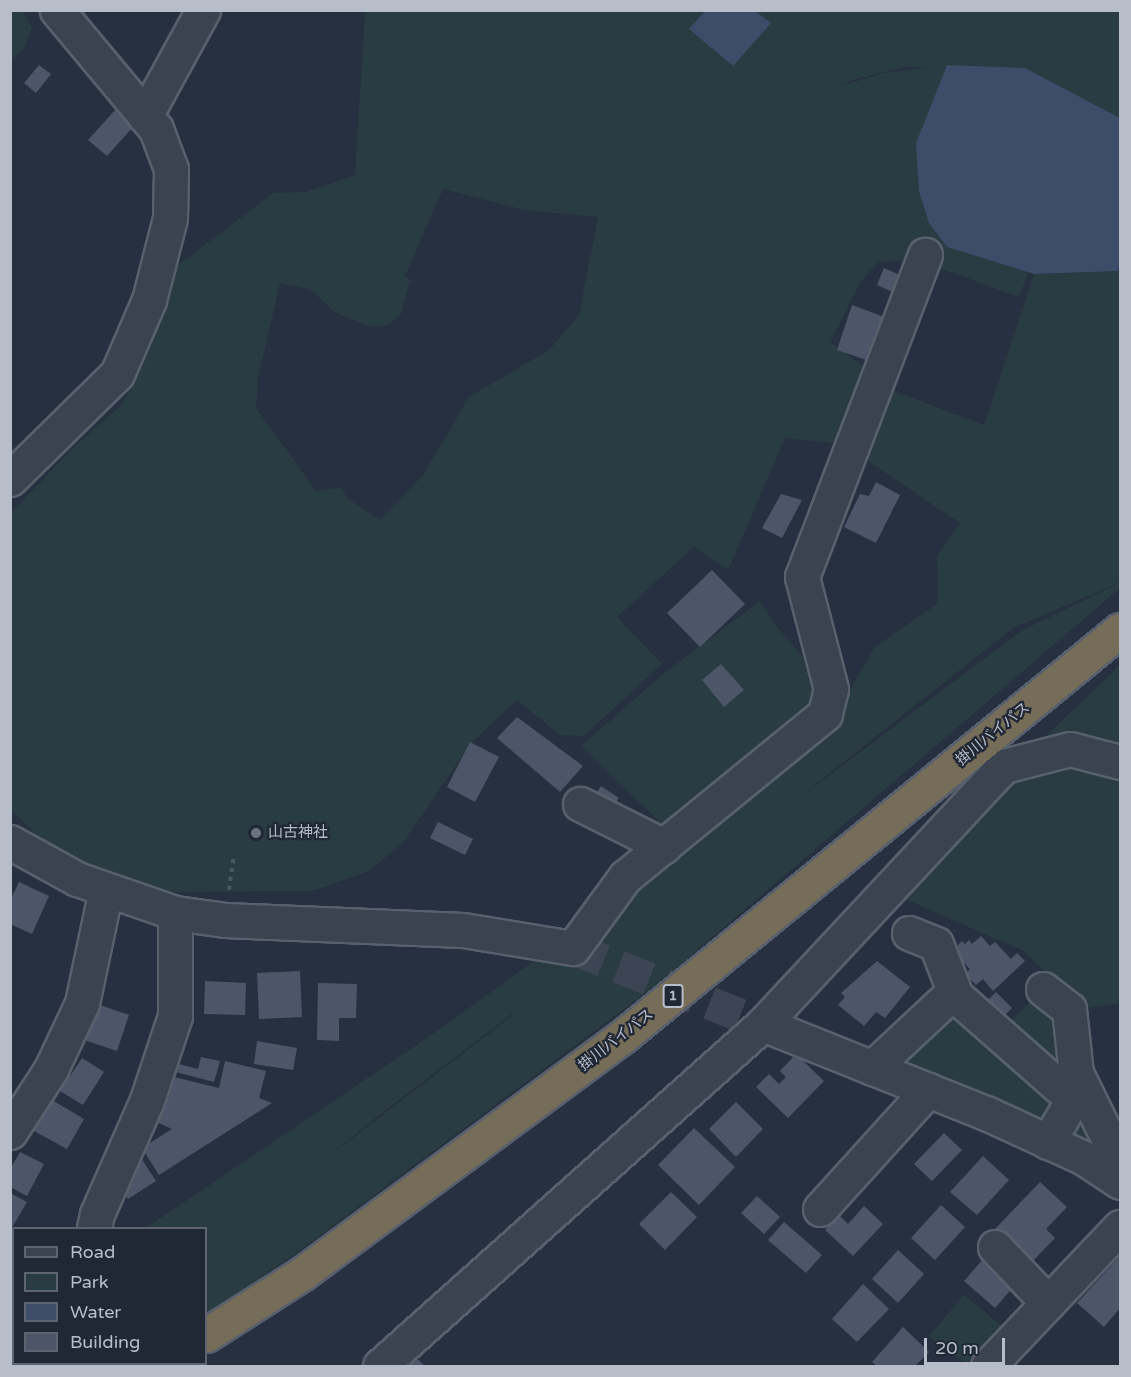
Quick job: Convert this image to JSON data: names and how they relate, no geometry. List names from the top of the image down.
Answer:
{
  "streets": {
    "highway": ["掛川バイパス", "1"]
  },
  "places": ["山古神社"],
  "legend": [
    "Road",
    "Park",
    "Water",
    "Building"
  ],
  "scale_bar": "20 m"
}
